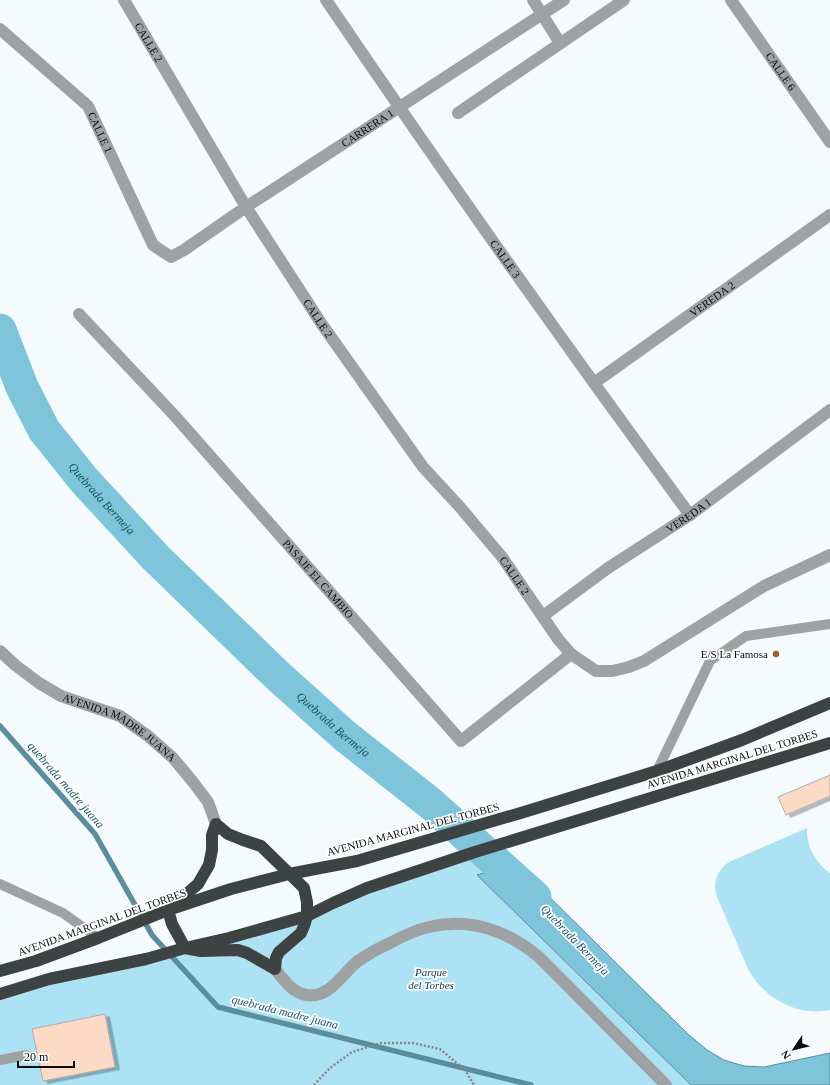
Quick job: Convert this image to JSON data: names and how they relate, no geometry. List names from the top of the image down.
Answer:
{
  "streets": {
    "highway": ["AVENIDA MARGINAL DEL TORBES"],
    "street": [
      "CALLE 2",
      "CALLE 6",
      "CARRERA 1",
      "CALLE 1",
      "CALLE 3",
      "VEREDA 2",
      "VEREDA 1",
      "PASAJE EL CAMBIO",
      "AVENIDA MADRE JUANA"
    ]
  },
  "crossings": [
    ["CALLE 2", "CARRERA 1"],
    ["CALLE 2", "VEREDA 1"],
    ["CALLE 2", "PASAJE EL CAMBIO"],
    ["CARRERA 1", "CALLE 1"],
    ["CARRERA 1", "CALLE 3"],
    ["CALLE 3", "VEREDA 2"],
    ["CALLE 3", "VEREDA 1"]
  ],
  "water": ["Quebrada Bermeja", "quebrada madre juana"],
  "parks": ["Parque del Torbes"],
  "places": ["E/S La Famosa"],
  "scale_bar": "20 m",
  "north": "bottom left"
}
